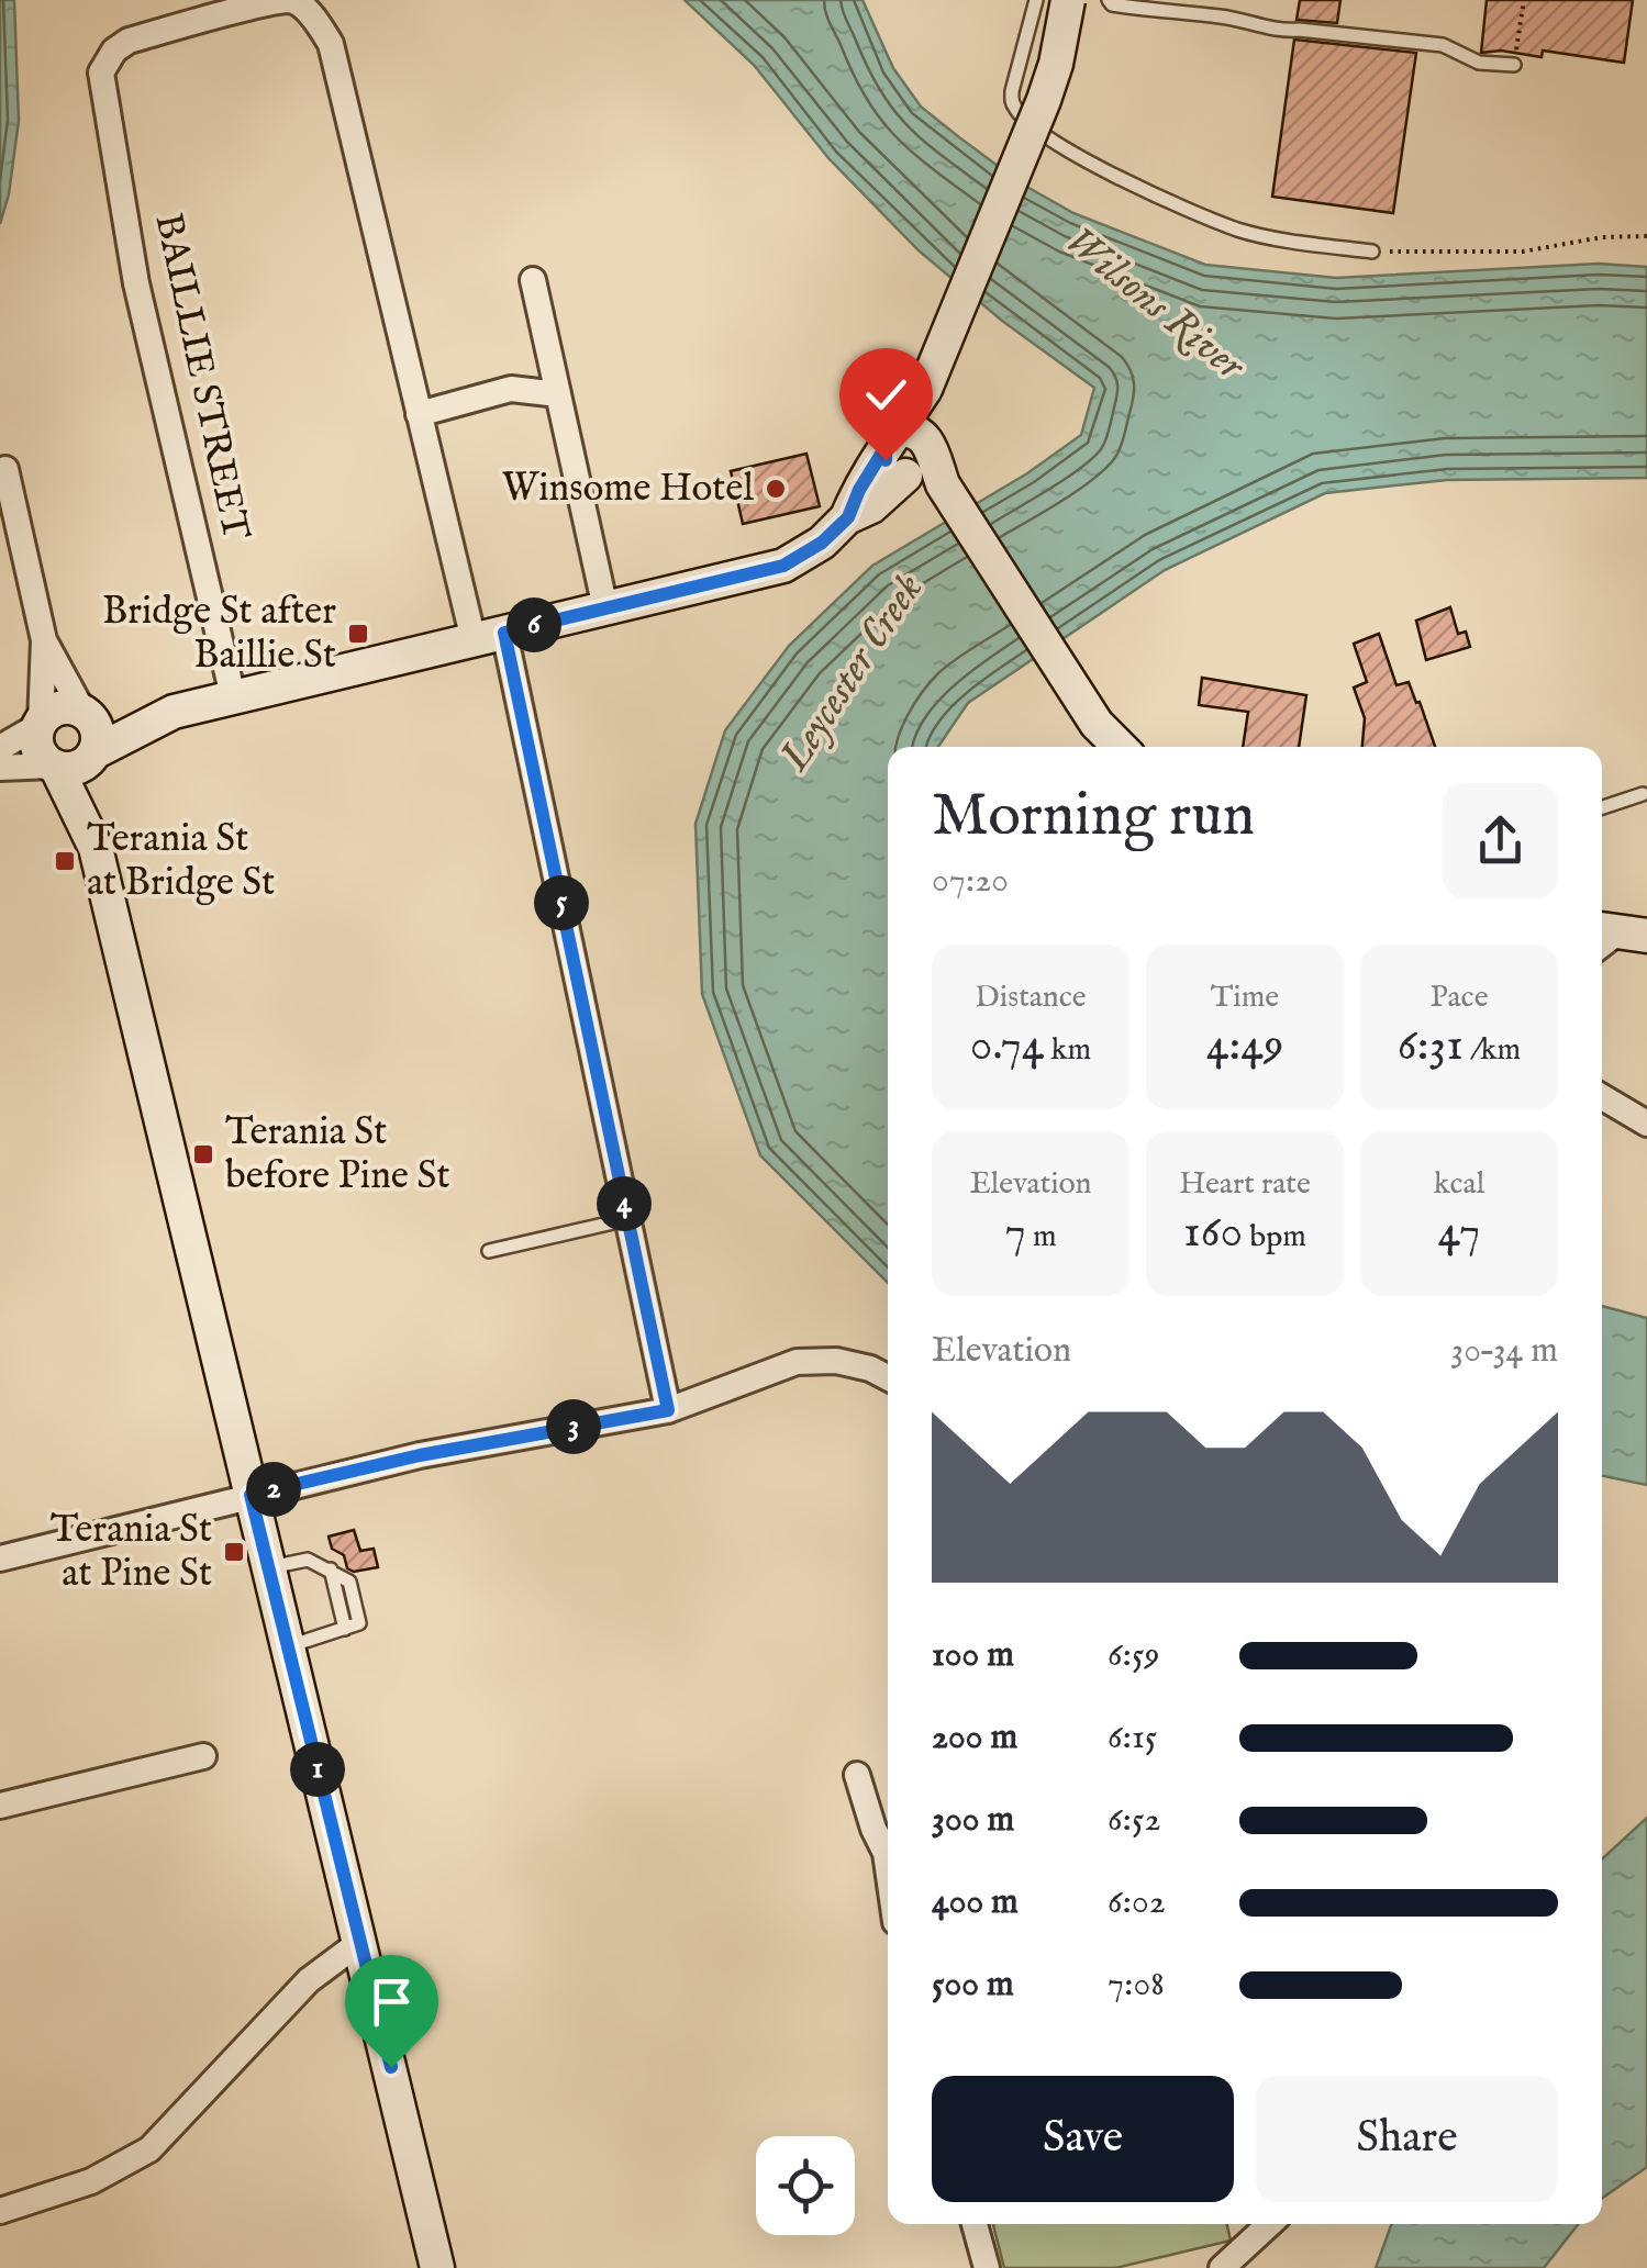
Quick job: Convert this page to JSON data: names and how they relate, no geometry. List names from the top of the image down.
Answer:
{
  "streets": {
    "street": ["BAILLIE STREET"]
  },
  "water": ["Wilsons River", "Leycester Creek"],
  "places": {
    "other": ["Winsome Hotel"],
    "transit": [
      "Bridge St after Baillie St",
      "Terania St at Bridge St",
      "Terania St before Pine St",
      "Terania St at Pine St"
    ]
  },
  "page": {
    "pins": [
      "6",
      "5",
      "4",
      "3",
      "2",
      "1"
    ],
    "heading": ["Morning run", "07:20"],
    "stats": [
      ["Distance", "0.74 km"],
      ["Time", "4:49"],
      ["Pace", "6:31 /km"],
      ["Elevation", "7 m"],
      ["Heart rate", "160 bpm"],
      ["kcal", "47"]
    ],
    "chart": ["Elevation", "30–34 m"],
    "list": [
      {
        "name": "100 m",
        "note": "6:59"
      },
      {
        "name": "200 m",
        "note": "6:15"
      },
      {
        "name": "300 m",
        "note": "6:52"
      },
      {
        "name": "400 m",
        "note": "6:02"
      },
      {
        "name": "500 m",
        "note": "7:08"
      }
    ],
    "buttons": ["Save", "Share"]
  }
}
